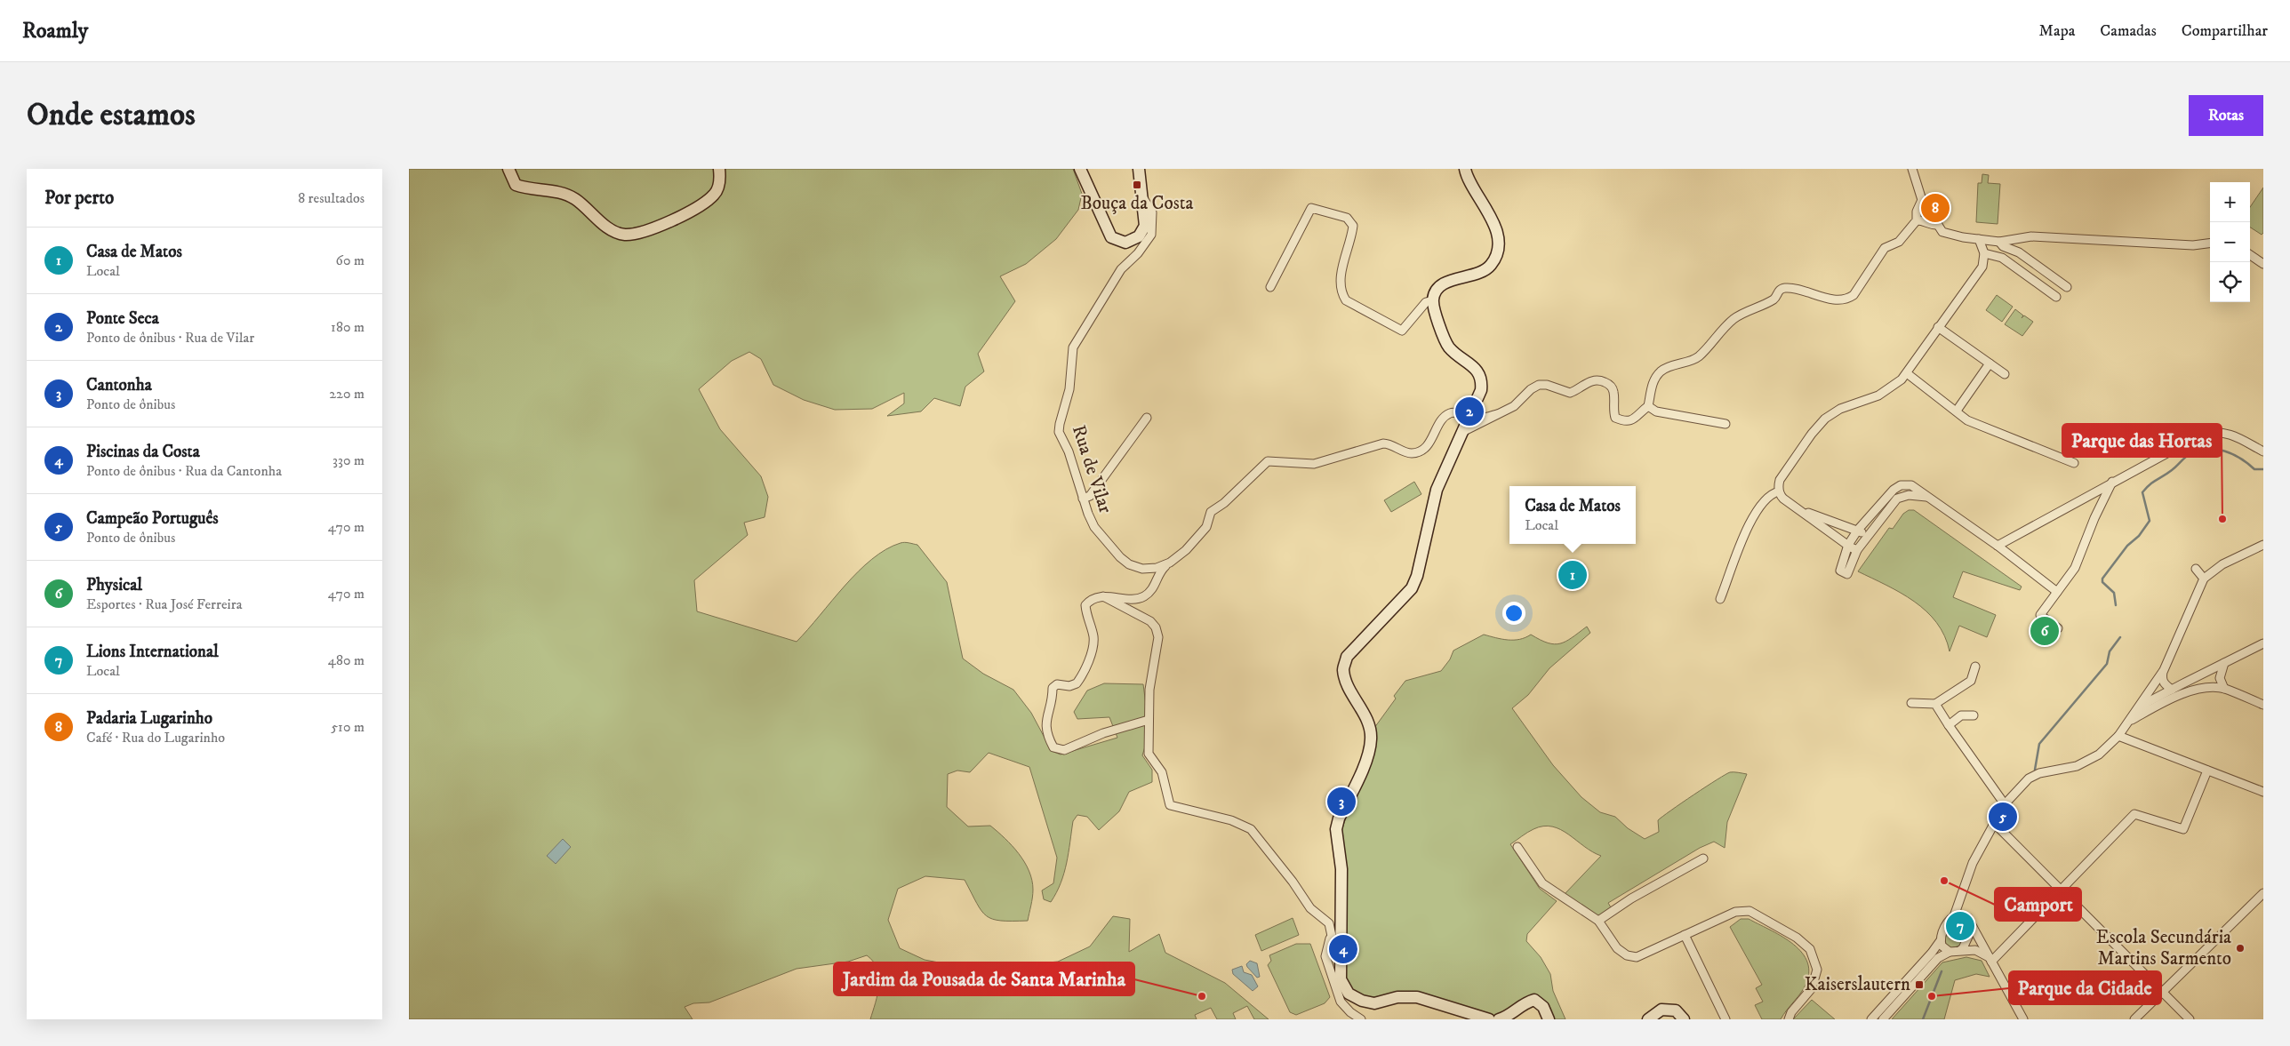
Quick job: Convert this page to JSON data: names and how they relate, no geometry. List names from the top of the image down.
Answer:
{
  "streets": {
    "street": ["Rua de Vilar"]
  },
  "places": {
    "transit": ["Bouça da Costa", "Kaiserslautern"],
    "other": [
      "Parque das Hortas",
      "Camport",
      "Escola Secundária Martins Sarmento",
      "Jardim da Pousada de Santa Marinha",
      "Parque da Cidade"
    ]
  },
  "page": {
    "header": "Roamly",
    "nav": ["Mapa", "Camadas", "Compartilhar"],
    "buttons": "Rotas",
    "title": "Onde estamos",
    "heading": ["Por perto", "8 resultados"],
    "map_buttons": ["+", "−"],
    "pins": [
      "8",
      "2",
      "1",
      "6",
      "3",
      "5",
      "7",
      "4"
    ],
    "list": [
      {
        "mark": "1",
        "name": "Casa de Matos",
        "note": "Local",
        "value": "60 m"
      },
      {
        "mark": "2",
        "name": "Ponte Seca",
        "note": "Ponto de ônibus · Rua de Vilar",
        "value": "180 m"
      },
      {
        "mark": "3",
        "name": "Cantonha",
        "note": "Ponto de ônibus",
        "value": "220 m"
      },
      {
        "mark": "4",
        "name": "Piscinas da Costa",
        "note": "Ponto de ônibus · Rua da Cantonha",
        "value": "330 m"
      },
      {
        "mark": "5",
        "name": "Campeão Português",
        "note": "Ponto de ônibus",
        "value": "470 m"
      },
      {
        "mark": "6",
        "name": "Physical",
        "note": "Esportes · Rua José Ferreira",
        "value": "470 m"
      },
      {
        "mark": "7",
        "name": "Lions International",
        "note": "Local",
        "value": "480 m"
      },
      {
        "mark": "8",
        "name": "Padaria Lugarinho",
        "note": "Café · Rua do Lugarinho",
        "value": "510 m"
      }
    ],
    "popup": ["Casa de Matos", "Local"]
  }
}
